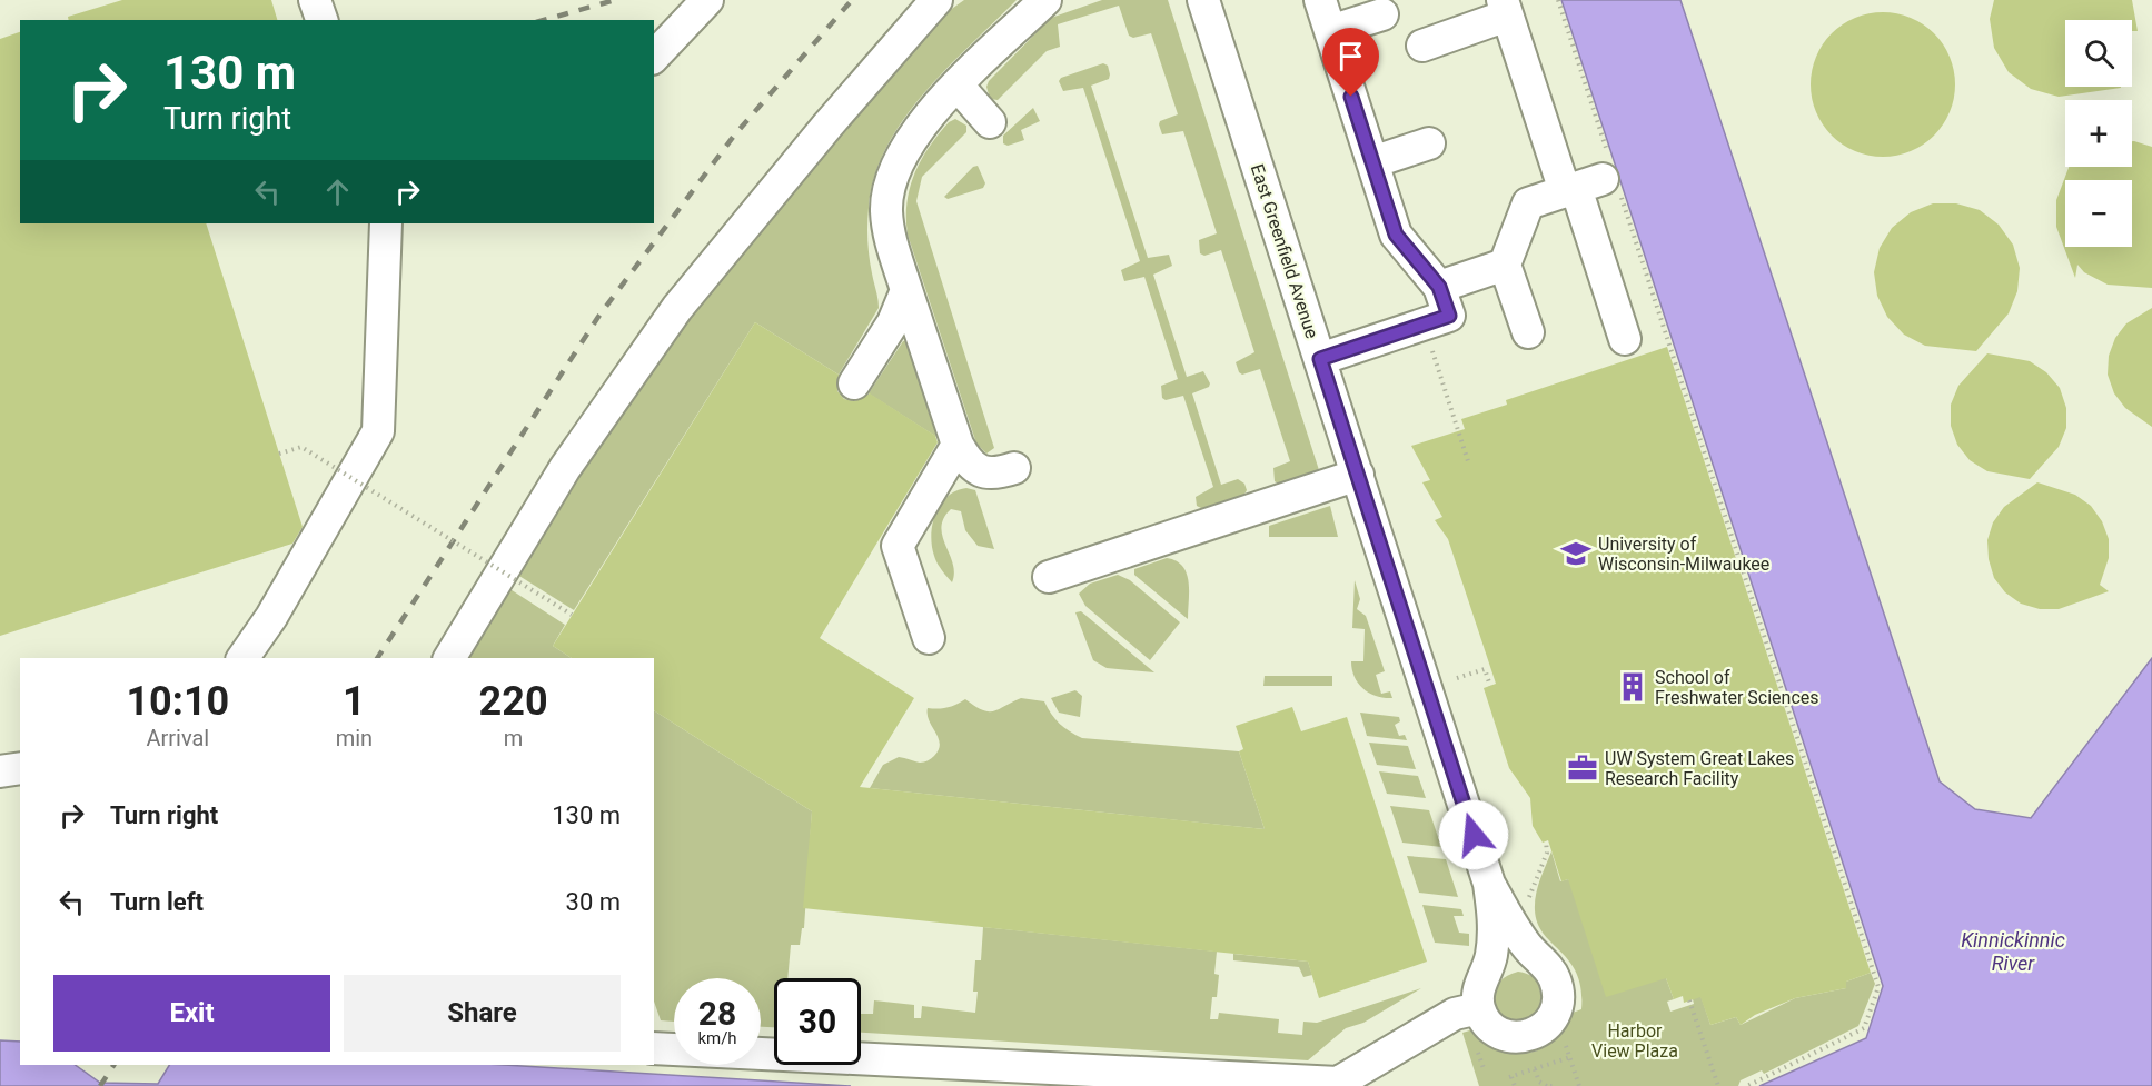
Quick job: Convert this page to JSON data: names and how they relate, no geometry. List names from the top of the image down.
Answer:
{
  "streets": {
    "street": ["East Greenfield Avenue"]
  },
  "water": ["Kinnickinnic River"],
  "parks": ["Harbor View Plaza"],
  "places": {
    "school or university": ["University of Wisconsin-Milwaukee"],
    "building": ["School of Freshwater Sciences"],
    "office": ["UW System Great Lakes Research Facility"]
  },
  "page": {
    "map_buttons": ["+", "−"],
    "turn": ["130 m", "Turn right"],
    "eta": [
      "10:10",
      "Arrival",
      "1",
      "min",
      "220",
      "m"
    ],
    "list": [
      {
        "name": "Turn right",
        "value": "130 m"
      },
      {
        "name": "Turn left",
        "value": "30 m"
      }
    ],
    "buttons": ["Exit", "Share"],
    "speed": "28 km/h",
    "limit": "30"
  }
}
